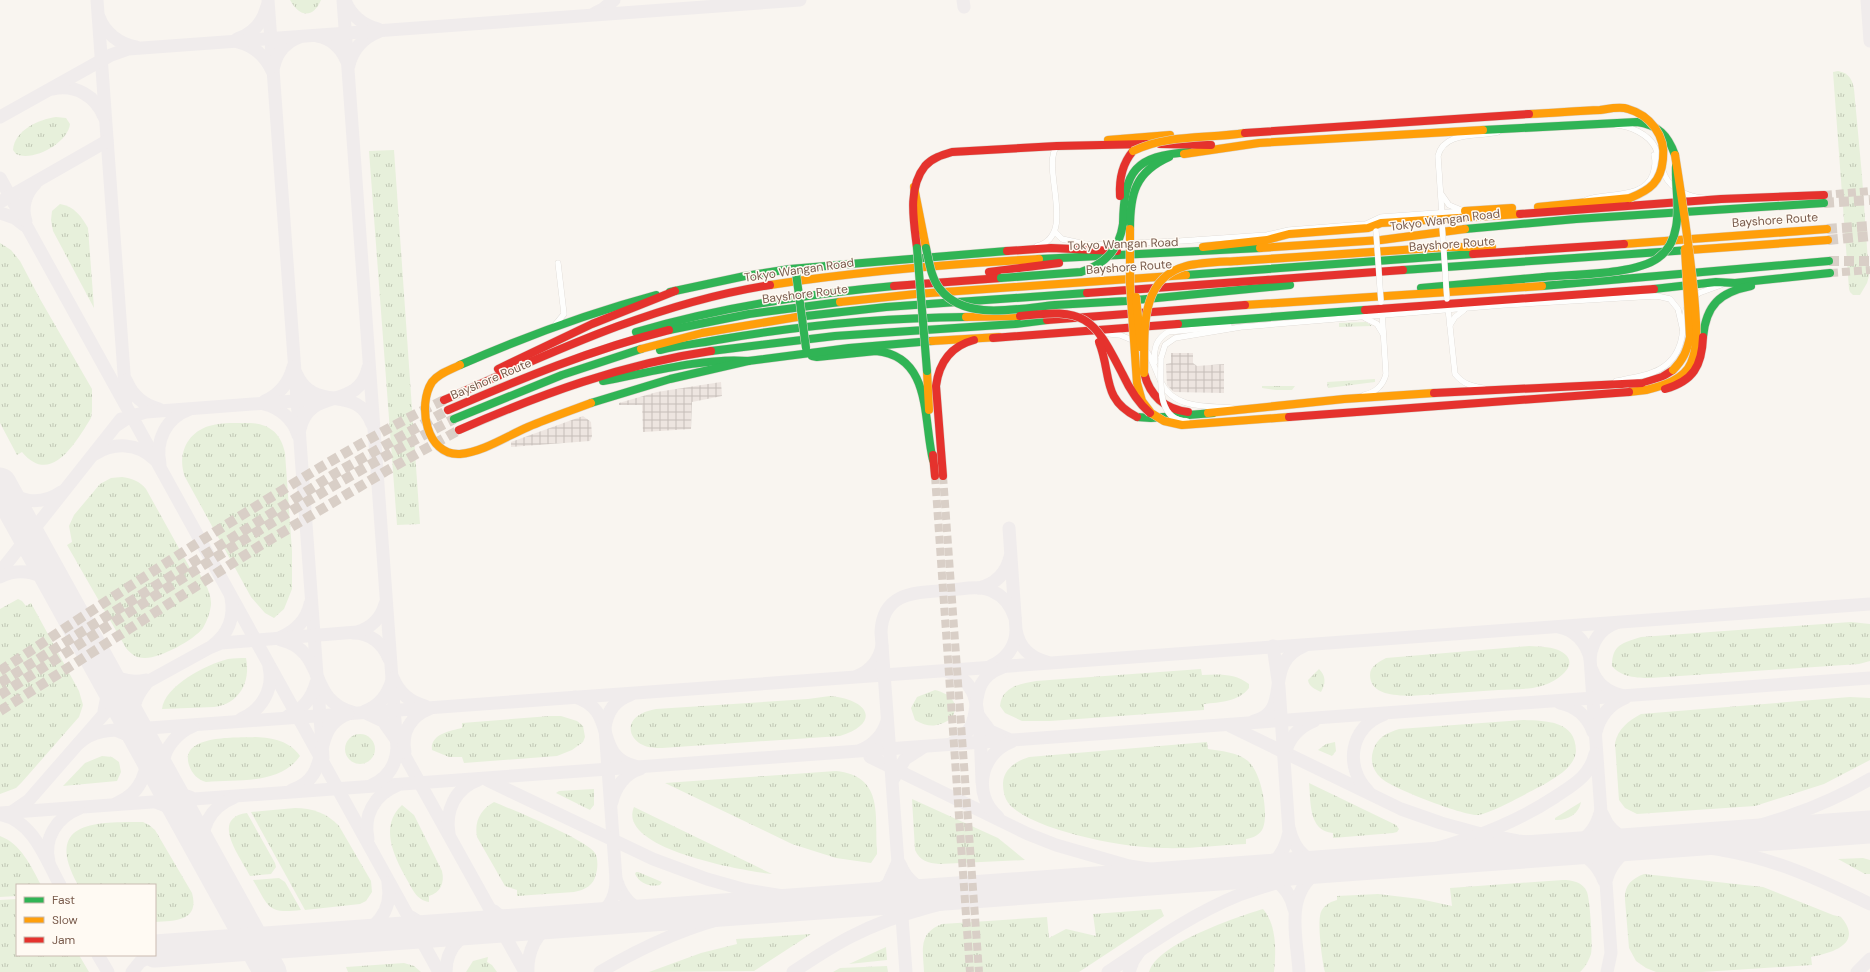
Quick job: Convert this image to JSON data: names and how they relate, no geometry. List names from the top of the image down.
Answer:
{
  "streets": {
    "main road": ["Tokyo Wangan Road", "Bayshore Route"]
  },
  "legend": ["Fast", "Slow", "Jam"]
}
